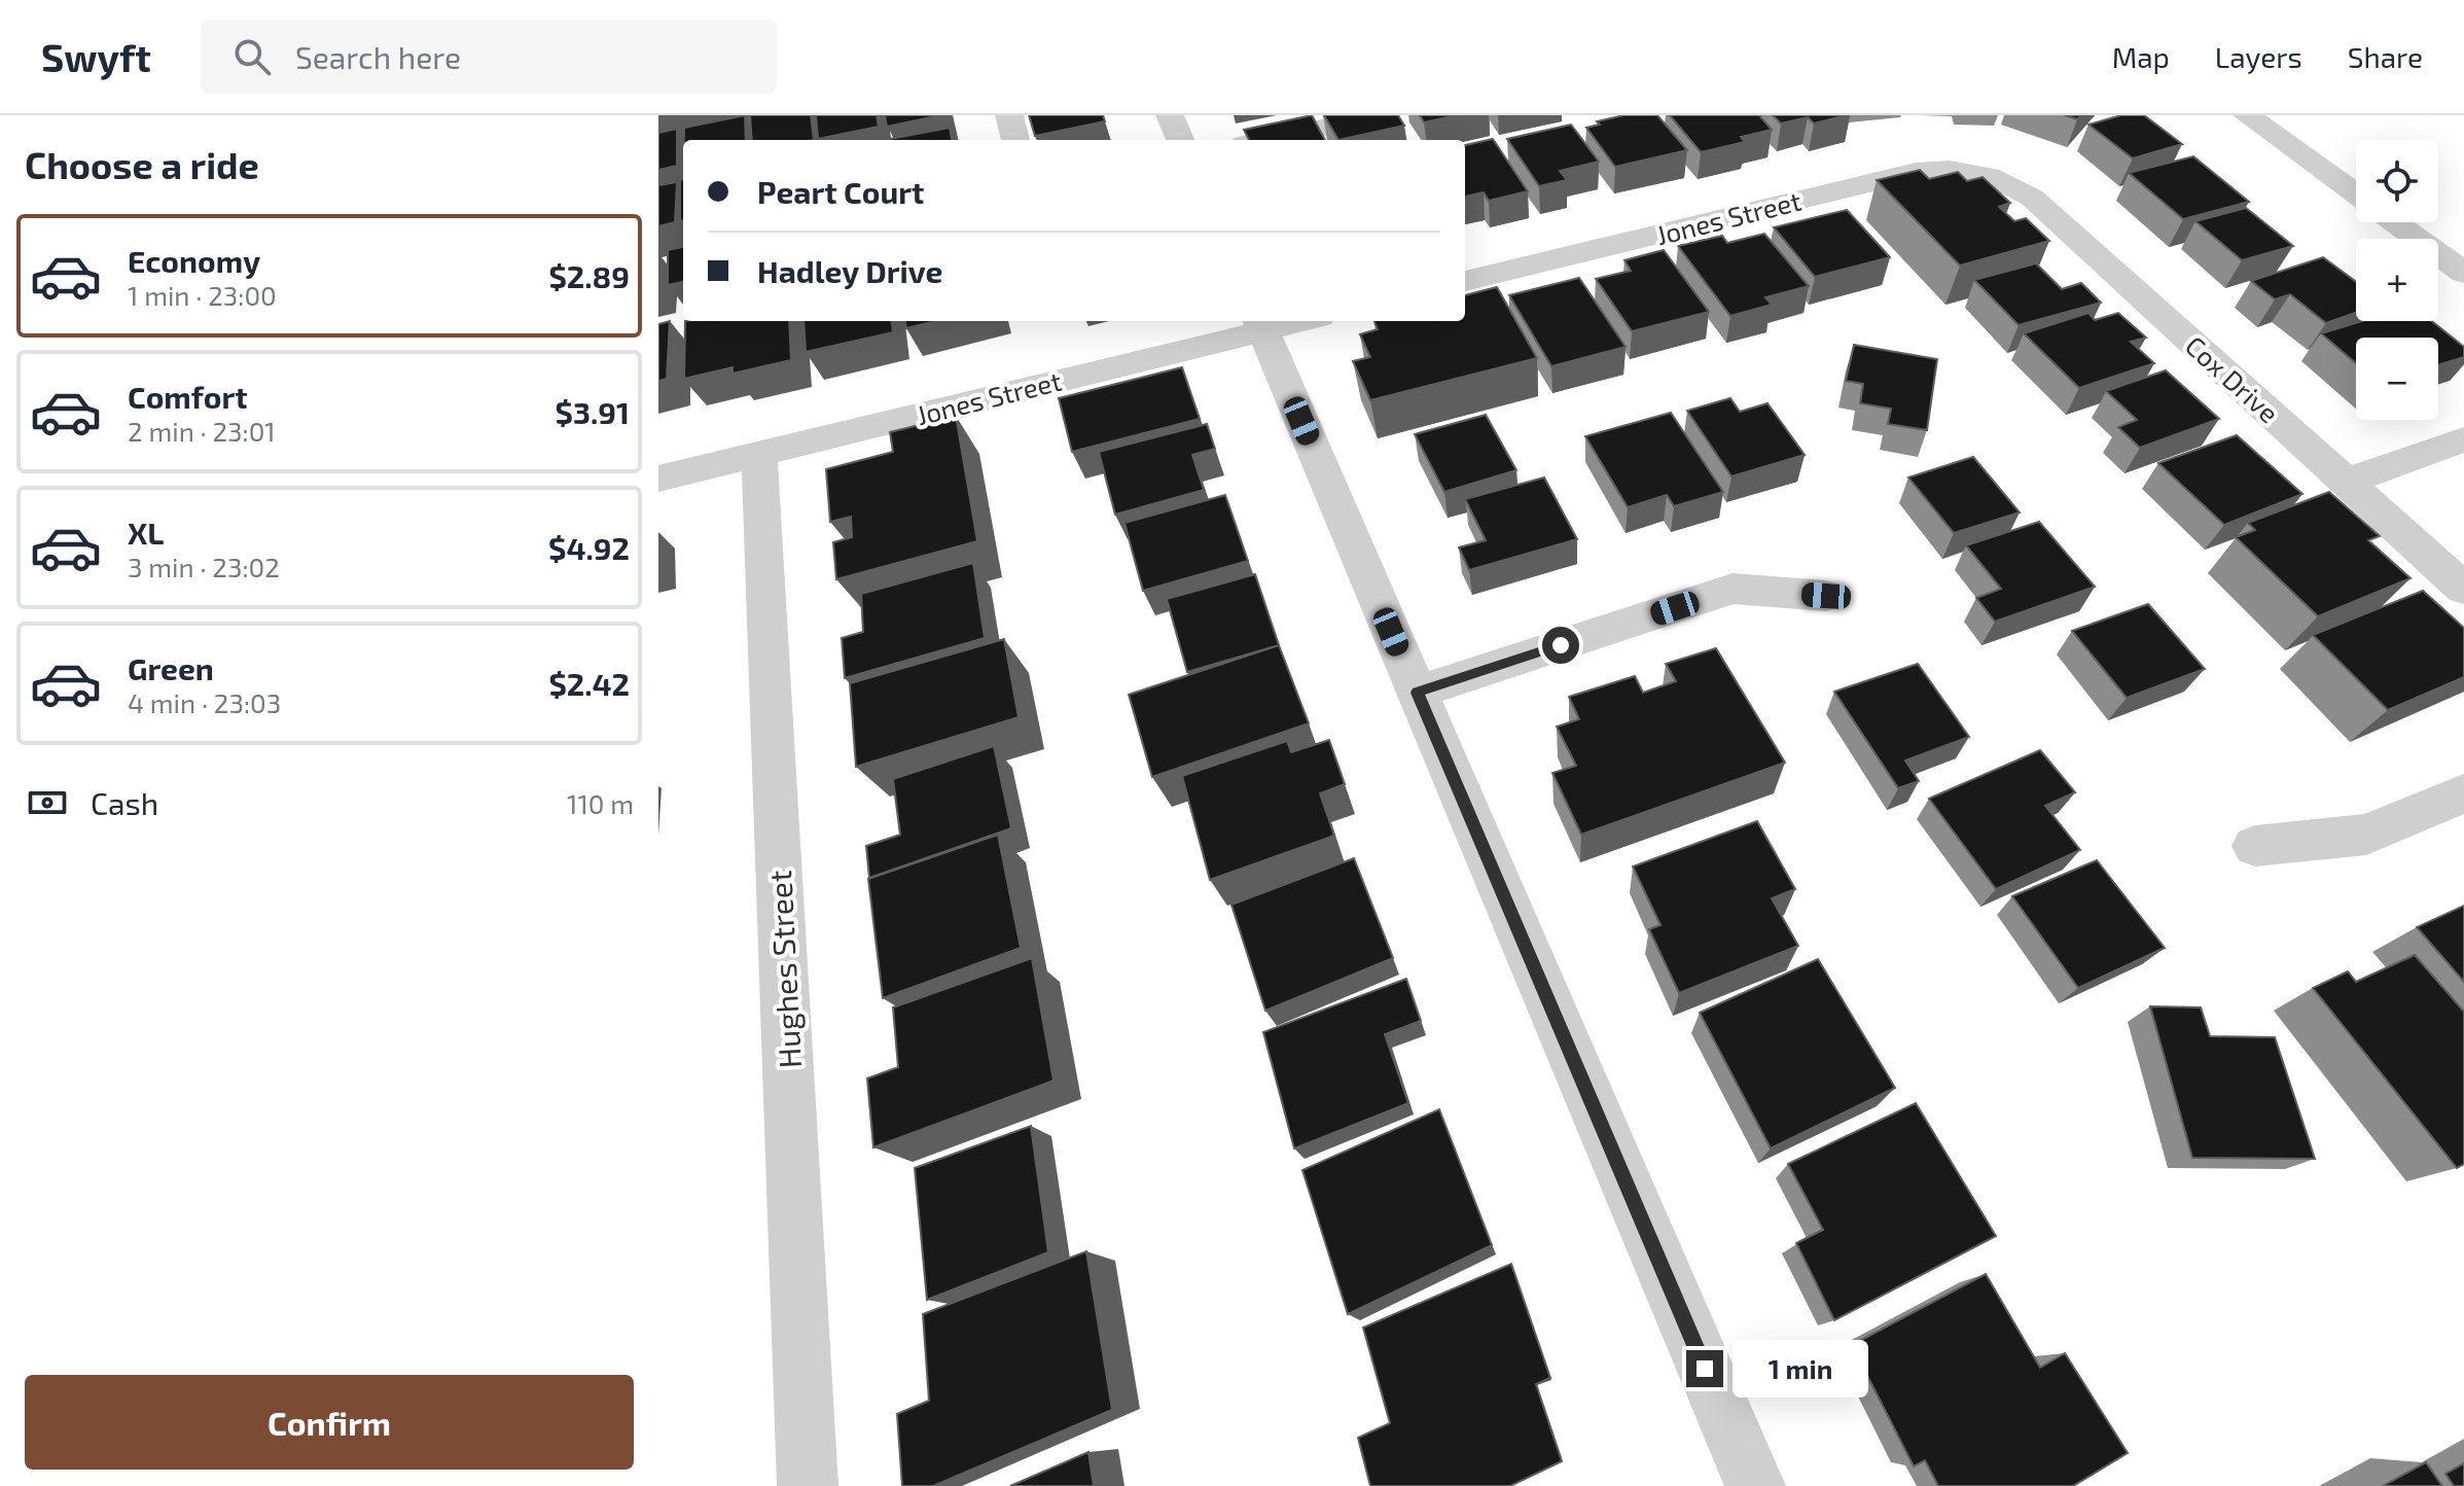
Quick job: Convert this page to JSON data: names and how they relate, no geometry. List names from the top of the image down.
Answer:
{
  "streets": {
    "street": ["Jones Street", "Cox Drive", "Hughes Street"]
  },
  "crossings": [
    ["Jones Street", "Cox Drive"],
    ["Jones Street", "Hughes Street"]
  ],
  "page": {
    "header": "Swyft",
    "search": "Search here",
    "nav": ["Map", "Layers", "Share"],
    "heading": "Choose a ride",
    "map_buttons": ["+", "−"],
    "banner": ["Peart Court", "Hadley Drive"],
    "list": [
      {
        "name": "Economy",
        "note": "1 min · 23:00",
        "value": "$2.89"
      },
      {
        "name": "Comfort",
        "note": "2 min · 23:01",
        "value": "$3.91"
      },
      {
        "name": "XL",
        "note": "3 min · 23:02",
        "value": "$4.92"
      },
      {
        "name": "Green",
        "note": "4 min · 23:03",
        "value": "$2.42"
      }
    ],
    "pay": ["Cash", "110 m"],
    "bubble": "1 min",
    "buttons": "Confirm"
  }
}
